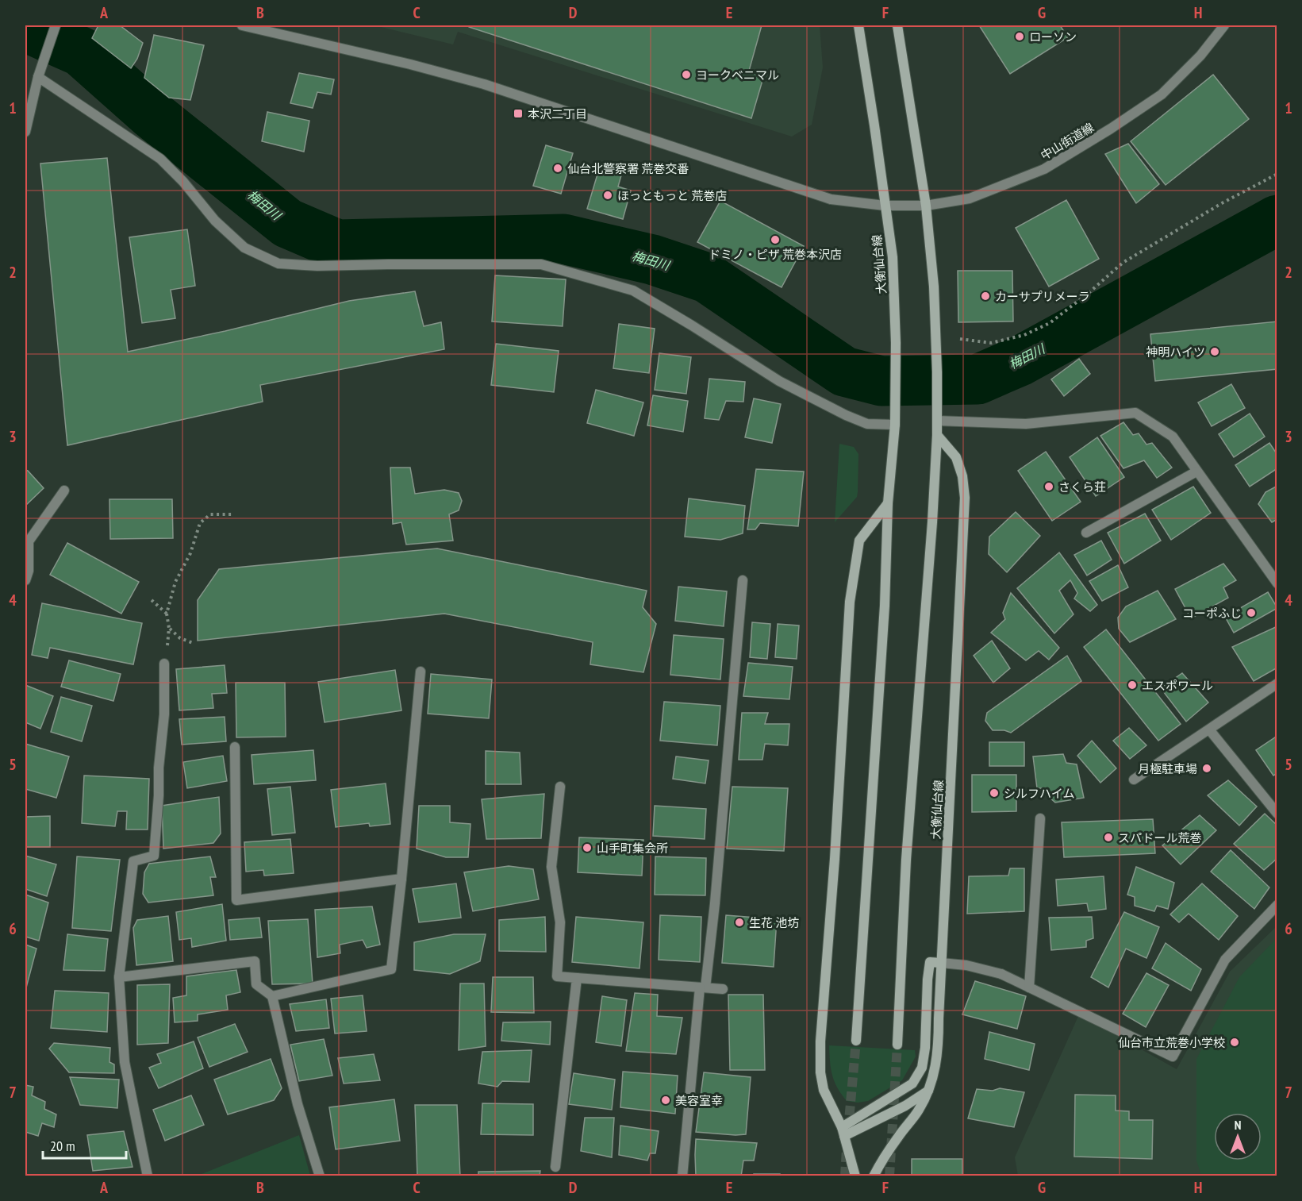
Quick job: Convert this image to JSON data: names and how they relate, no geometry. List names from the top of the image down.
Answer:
{
  "streets": {
    "main road": ["大衡仙台線"],
    "street": ["中山街道線"]
  },
  "crossings": [
    ["中山街道線", "大衡仙台線"]
  ],
  "water": ["梅田川"],
  "places": {
    "other": [
      "ローソン",
      "ヨークベニマル",
      "仙台北警察署 荒巻交番",
      "ほっともっと 荒巻店",
      "ドミノ・ピザ 荒巻本沢店",
      "カーサプリメーラ",
      "神明ハイツ",
      "さくら荘",
      "コーポふじ",
      "エスポワール",
      "月極駐車場",
      "シルフハイム",
      "スパドール荒巻",
      "山手町集会所",
      "生花 池坊",
      "仙台市立荒巻小学校",
      "美容室幸"
    ],
    "transit": ["本沢二丁目"]
  },
  "scale_bar": "20 m",
  "north": "top",
  "grid": {
    "columns": [
      "A",
      "B",
      "C",
      "D",
      "E",
      "F",
      "G",
      "H"
    ],
    "rows": [
      "1",
      "2",
      "3",
      "4",
      "5",
      "6",
      "7"
    ]
  }
}
